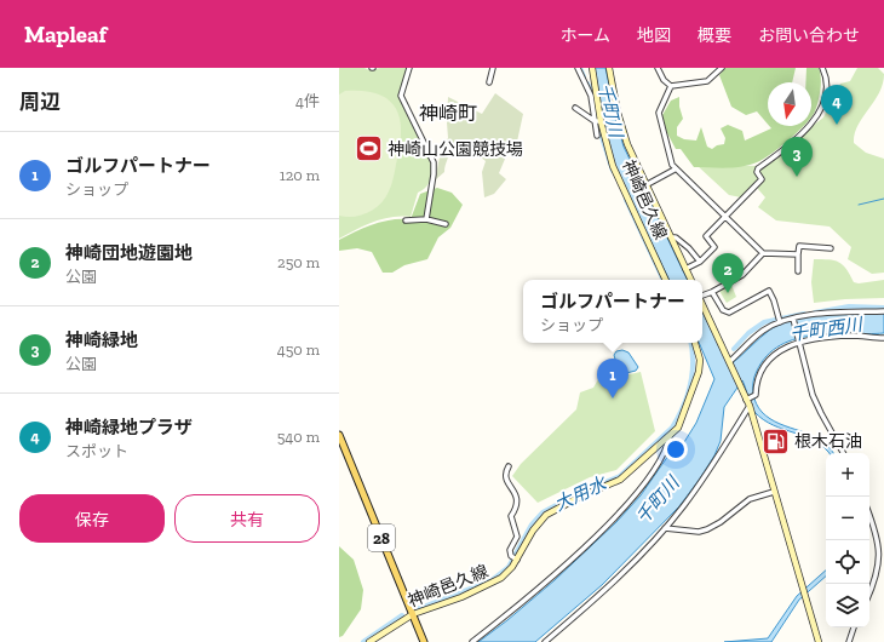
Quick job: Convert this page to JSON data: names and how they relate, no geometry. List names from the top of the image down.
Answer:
{
  "streets": {
    "main road": ["神崎邑久線", "28"]
  },
  "crossings": [
    ["神崎邑久線", "28"]
  ],
  "districts": ["神崎町"],
  "water": ["千町川", "千町西川", "大用水"],
  "places": {
    "sports": ["神崎山公園競技場"],
    "fuel station": ["根木石油"]
  },
  "north": "bottom",
  "page": {
    "header": "Mapleaf",
    "nav": [
      "ホーム",
      "地図",
      "概要",
      "お問い合わせ"
    ],
    "heading": ["周辺", "4件"],
    "pins": [
      "4",
      "3",
      "2",
      "1"
    ],
    "list": [
      {
        "mark": "1",
        "name": "ゴルフパートナー",
        "note": "ショップ",
        "value": "120 m"
      },
      {
        "mark": "2",
        "name": "神崎団地遊園地",
        "note": "公園",
        "value": "250 m"
      },
      {
        "mark": "3",
        "name": "神崎緑地",
        "note": "公園",
        "value": "450 m"
      },
      {
        "mark": "4",
        "name": "神崎緑地プラザ",
        "note": "スポット",
        "value": "540 m"
      }
    ],
    "popup": ["ゴルフパートナー", "ショップ"],
    "map_buttons": ["+", "−"],
    "buttons": ["保存", "共有"]
  }
}
